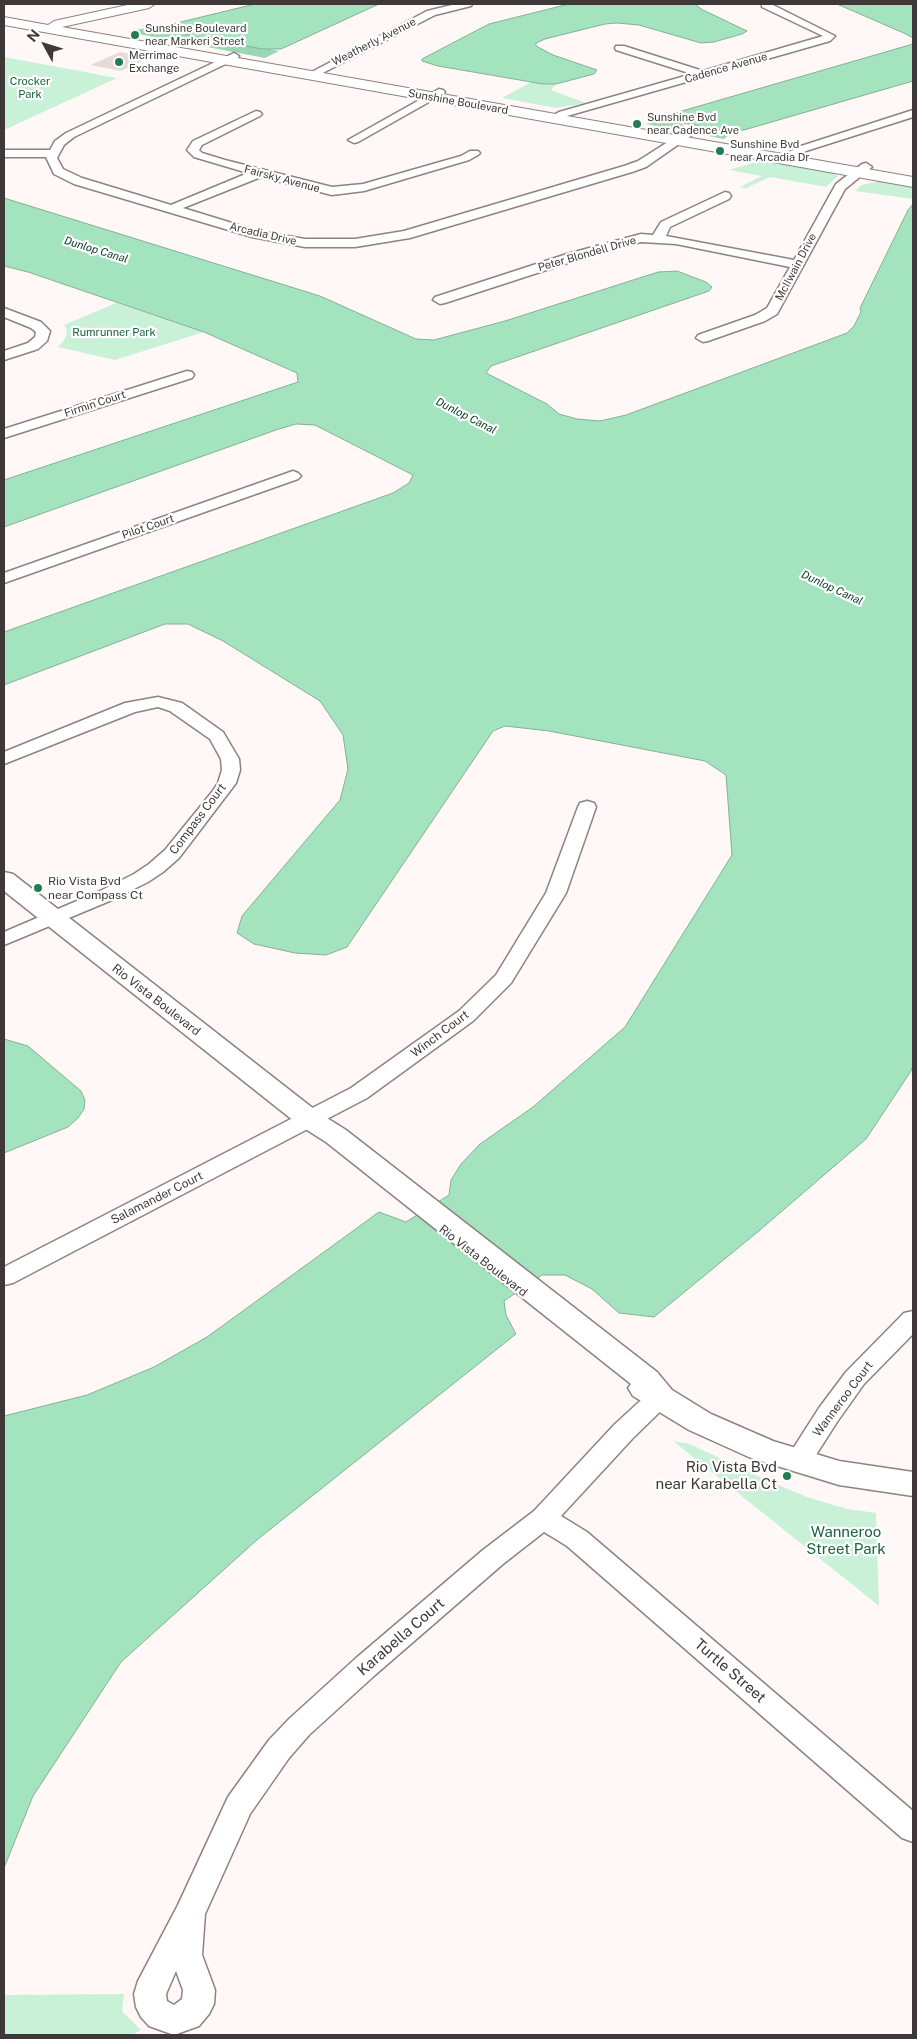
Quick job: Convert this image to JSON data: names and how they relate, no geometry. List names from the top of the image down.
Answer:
{
  "streets": {
    "main road": ["Sunshine Boulevard"],
    "street": [
      "Weatherly Avenue",
      "Cadence Avenue",
      "Fairsky Avenue",
      "Arcadia Drive",
      "Peter Blondell Drive",
      "McIIwain Drive",
      "Firmin Court",
      "Pilot Court",
      "Compass Court",
      "Rio Vista Boulevard",
      "Winch Court",
      "Salamander Court",
      "Wanneroo Court",
      "Karabella Court",
      "Turtle Street"
    ]
  },
  "crossings": [
    ["Weatherly Avenue", "Sunshine Boulevard"],
    ["Cadence Avenue", "Sunshine Boulevard"],
    ["Sunshine Boulevard", "Arcadia Drive"],
    ["Sunshine Boulevard", "McIIwain Drive"],
    ["Peter Blondell Drive", "McIIwain Drive"],
    ["Compass Court", "Rio Vista Boulevard"],
    ["Rio Vista Boulevard", "Winch Court"],
    ["Rio Vista Boulevard", "Salamander Court"],
    ["Rio Vista Boulevard", "Wanneroo Court"],
    ["Rio Vista Boulevard", "Karabella Court"],
    ["Winch Court", "Salamander Court"],
    ["Karabella Court", "Turtle Street"]
  ],
  "water": ["Dunlop Canal"],
  "parks": ["Crocker Park", "Rumrunner Park", "Wanneroo Street Park"],
  "places": [
    "Sunshine Boulevard near Markeri Street",
    "Merrimac Exchange",
    "Sunshine Bvd near Cadence Ave",
    "Sunshine Bvd near Arcadia Dr",
    "Rio Vista Bvd near Compass Ct",
    "Rio Vista Bvd near Karabella Ct"
  ],
  "north": "top left"
}
